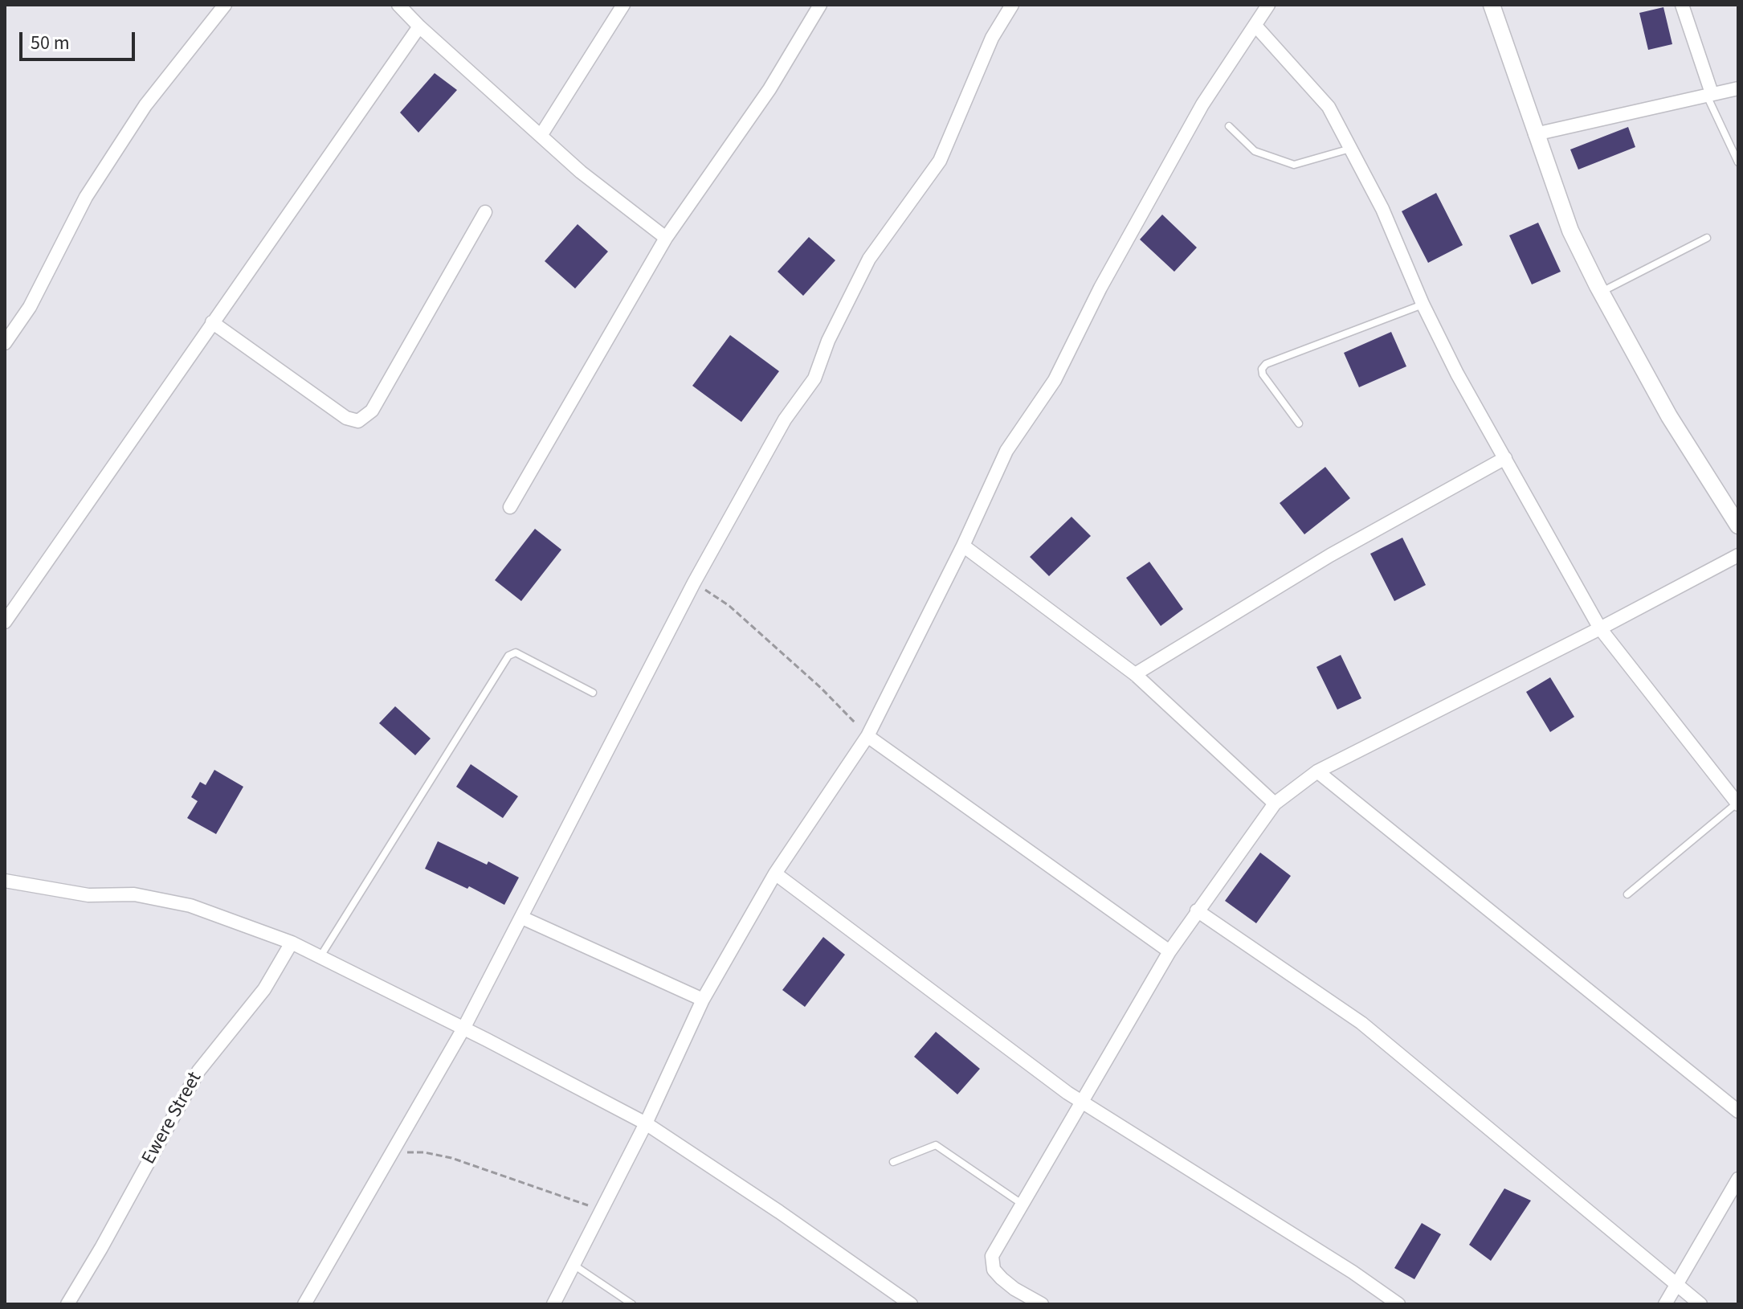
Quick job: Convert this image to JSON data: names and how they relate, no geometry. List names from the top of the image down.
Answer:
{
  "streets": {
    "street": ["Ewere Street"]
  },
  "scale_bar": "50 m"
}
